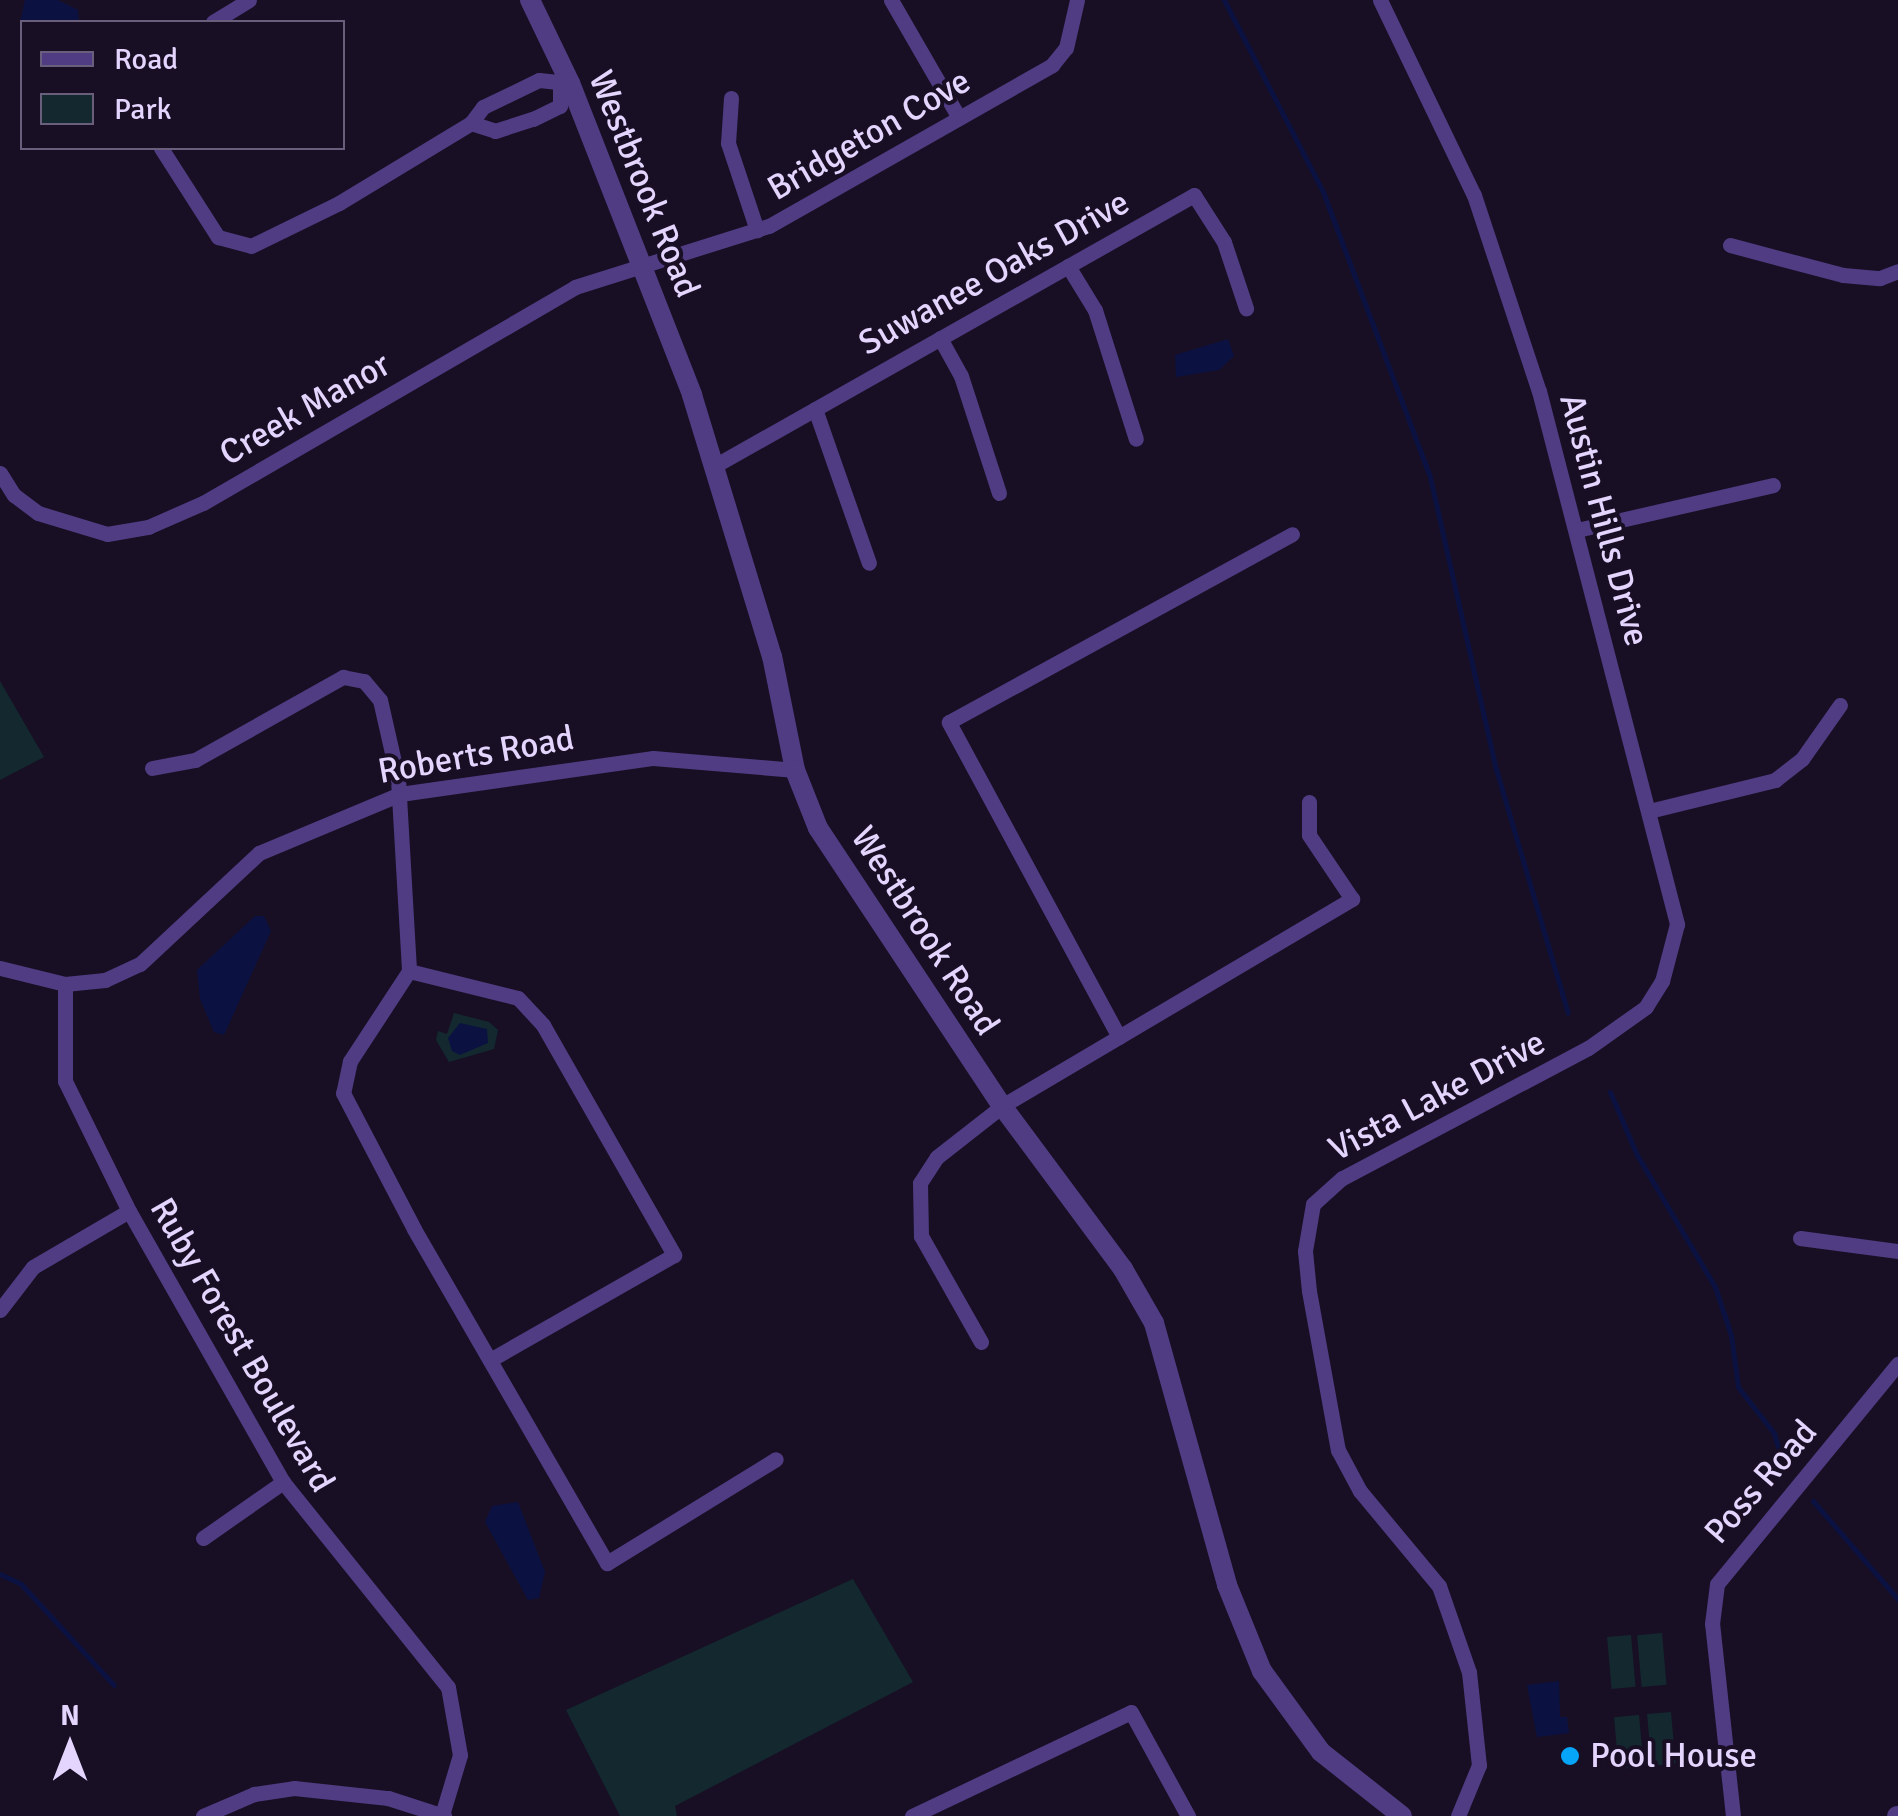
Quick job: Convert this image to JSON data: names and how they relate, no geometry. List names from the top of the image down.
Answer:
{
  "streets": {
    "street": [
      "Bridgeton Cove",
      "Westbrook Road",
      "Suwanee Oaks Drive",
      "Creek Manor",
      "Austin Hills Drive",
      "Roberts Road",
      "Vista Lake Drive",
      "Ruby Forest Boulevard",
      "Poss Road"
    ]
  },
  "crossings": [
    ["Bridgeton Cove", "Westbrook Road"],
    ["Bridgeton Cove", "Creek Manor"],
    ["Westbrook Road", "Suwanee Oaks Drive"],
    ["Westbrook Road", "Creek Manor"],
    ["Westbrook Road", "Roberts Road"],
    ["Austin Hills Drive", "Vista Lake Drive"],
    ["Roberts Road", "Ruby Forest Boulevard"]
  ],
  "places": ["Pool House"],
  "legend": ["Road", "Park"],
  "north": "top"
}
